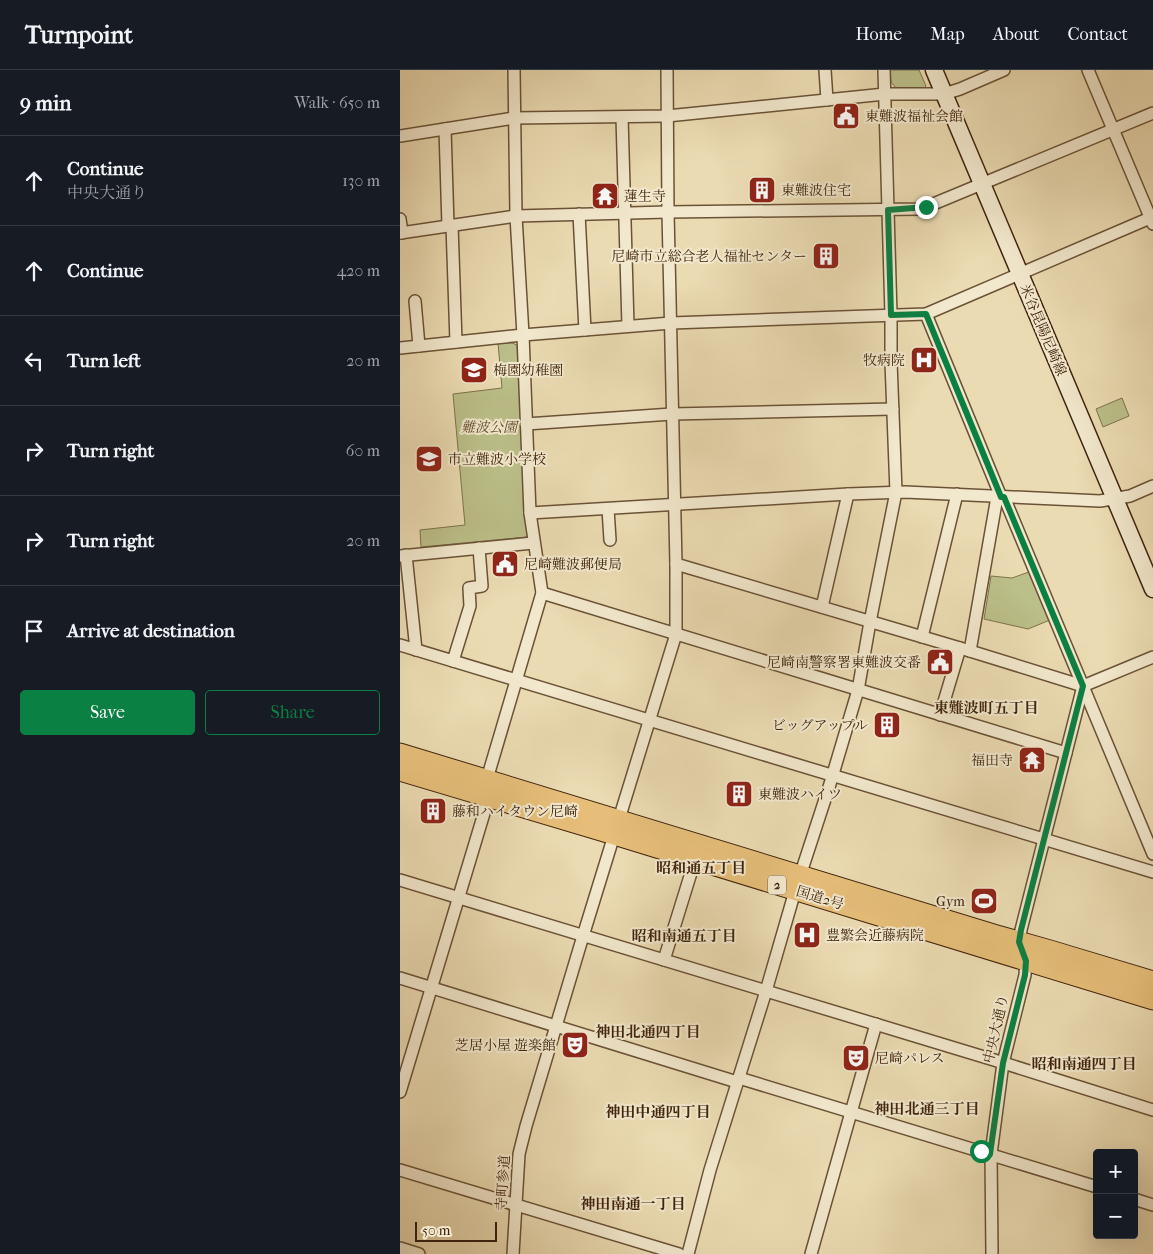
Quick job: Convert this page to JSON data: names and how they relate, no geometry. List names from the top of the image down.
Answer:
{
  "streets": {
    "highway": ["2", "国道2号"],
    "main road": ["米谷昆陽尼崎線"],
    "street": ["中央大通り", "寺町参道"]
  },
  "crossings": [
    ["国道2号", "中央大通り"],
    ["国道2号", "寺町参道"]
  ],
  "districts": [
    "東難波町五丁目",
    "昭和通五丁目",
    "昭和南通五丁目",
    "神田北通四丁目",
    "昭和南通四丁目",
    "神田北通三丁目",
    "神田中通四丁目",
    "神田南通一丁目"
  ],
  "parks": ["難波公園"],
  "places": {
    "public building": ["東難波福祉会館", "尼崎難波郵便局", "尼崎南警察署東難波交番"],
    "building": [
      "東難波住宅",
      "尼崎市立総合老人福祉センター",
      "ビッグアップル",
      "東難波ハイツ",
      "藤和ハイタウン尼崎"
    ],
    "temple": ["蓮生寺", "福田寺"],
    "hospital": ["牧病院", "豊繁会近藤病院"],
    "school or university": ["梅園幼稚園", "市立難波小学校"],
    "sports": ["Gym"],
    "theatre": ["芝居小屋 遊楽館", "尼崎パレス"]
  },
  "scale_bar": "50 m",
  "page": {
    "header": "Turnpoint",
    "nav": [
      "Home",
      "Map",
      "About",
      "Contact"
    ],
    "heading": ["9 min", "Walk · 650 m"],
    "list": [
      ["Continue", "中央大通り", "130 m"],
      ["Continue", "420 m"],
      ["Turn left", "20 m"],
      ["Turn right", "60 m"],
      ["Turn right", "20 m"],
      "Arrive at destination"
    ],
    "buttons": ["Save", "Share"],
    "map_buttons": ["+", "−"],
    "scale": "50 m"
  }
}
